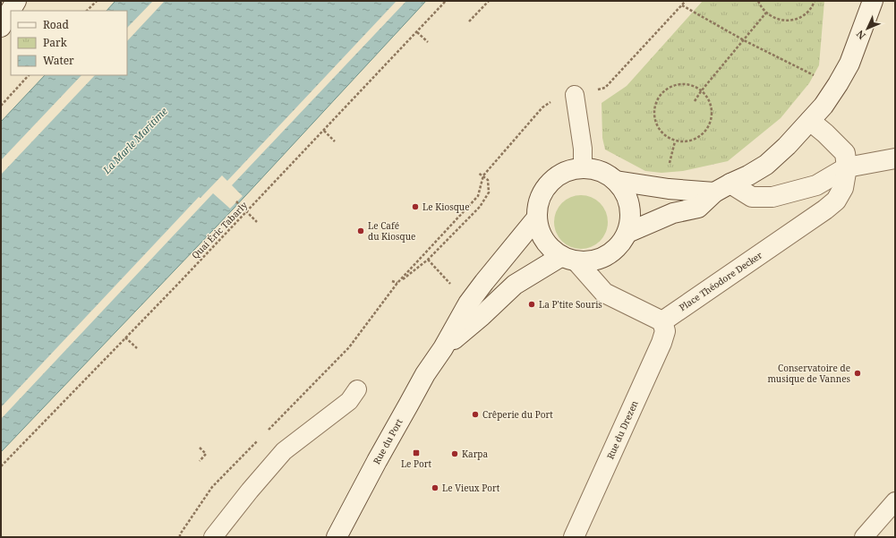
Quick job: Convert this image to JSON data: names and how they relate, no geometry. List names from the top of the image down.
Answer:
{
  "streets": {
    "main road": ["Place Théodore Decker", "Rue du Drezen", "Rue du Port"],
    "path": ["Quai Éric Tabarly"]
  },
  "crossings": [
    ["Place Théodore Decker", "Rue du Drezen"]
  ],
  "water": ["La Marle Maritime"],
  "places": {
    "other": [
      "Le Kiosque",
      "Le Café du Kiosque",
      "La P'tite Souris",
      "Conservatoire de musique de Vannes",
      "Crêperie du Port",
      "Karpa",
      "Le Vieux Port"
    ],
    "transit": ["Le Port"]
  },
  "legend": ["Road", "Park", "Water"],
  "north": "bottom left"
}
